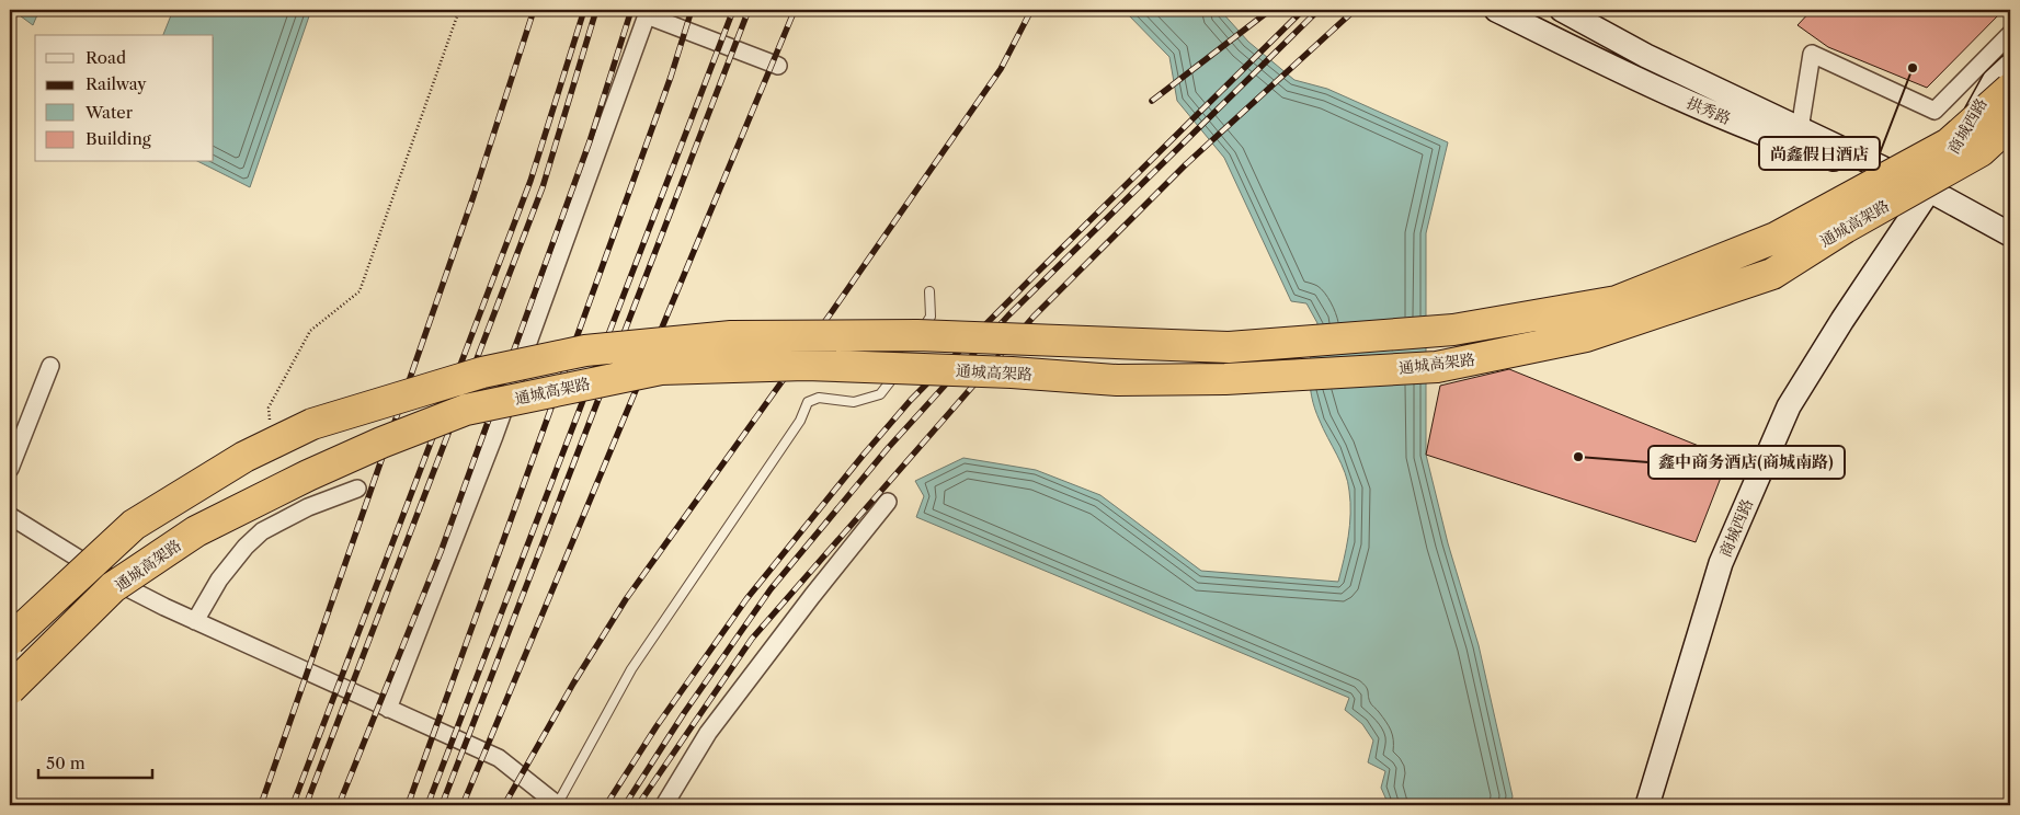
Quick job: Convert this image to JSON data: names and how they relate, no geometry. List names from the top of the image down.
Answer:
{
  "streets": {
    "highway": ["通城高架路"],
    "main road": ["拱秀路", "商城西路"]
  },
  "crossings": [
    ["拱秀路", "商城西路"]
  ],
  "places": ["尚鑫假日酒店", "鑫中商务酒店(商城南路)"],
  "legend": [
    "Road",
    "Railway",
    "Water",
    "Building"
  ],
  "scale_bar": "50 m"
}
